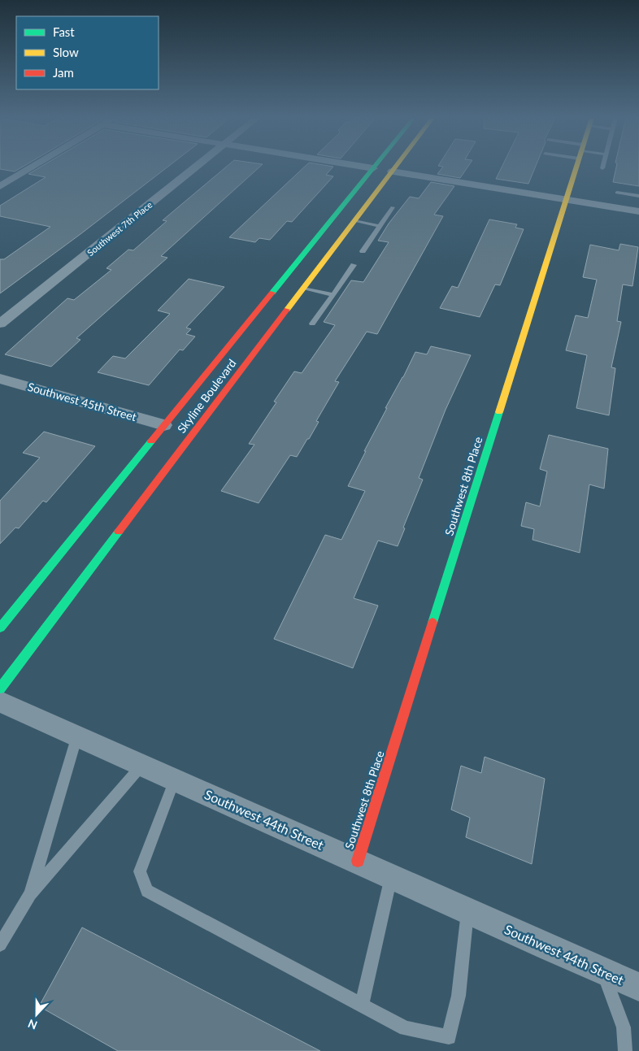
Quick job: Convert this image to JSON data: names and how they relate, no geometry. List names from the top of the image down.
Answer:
{
  "streets": {
    "street": [
      "Southwest 7th Place",
      "Skyline Boulevard",
      "Southwest 45th Street",
      "Southwest 8th Place",
      "Southwest 44th Street"
    ]
  },
  "crossings": [
    ["Skyline Boulevard", "Southwest 45th Street"],
    ["Southwest 8th Place", "Southwest 44th Street"]
  ],
  "legend": ["Fast", "Slow", "Jam"],
  "north": "bottom"
}
